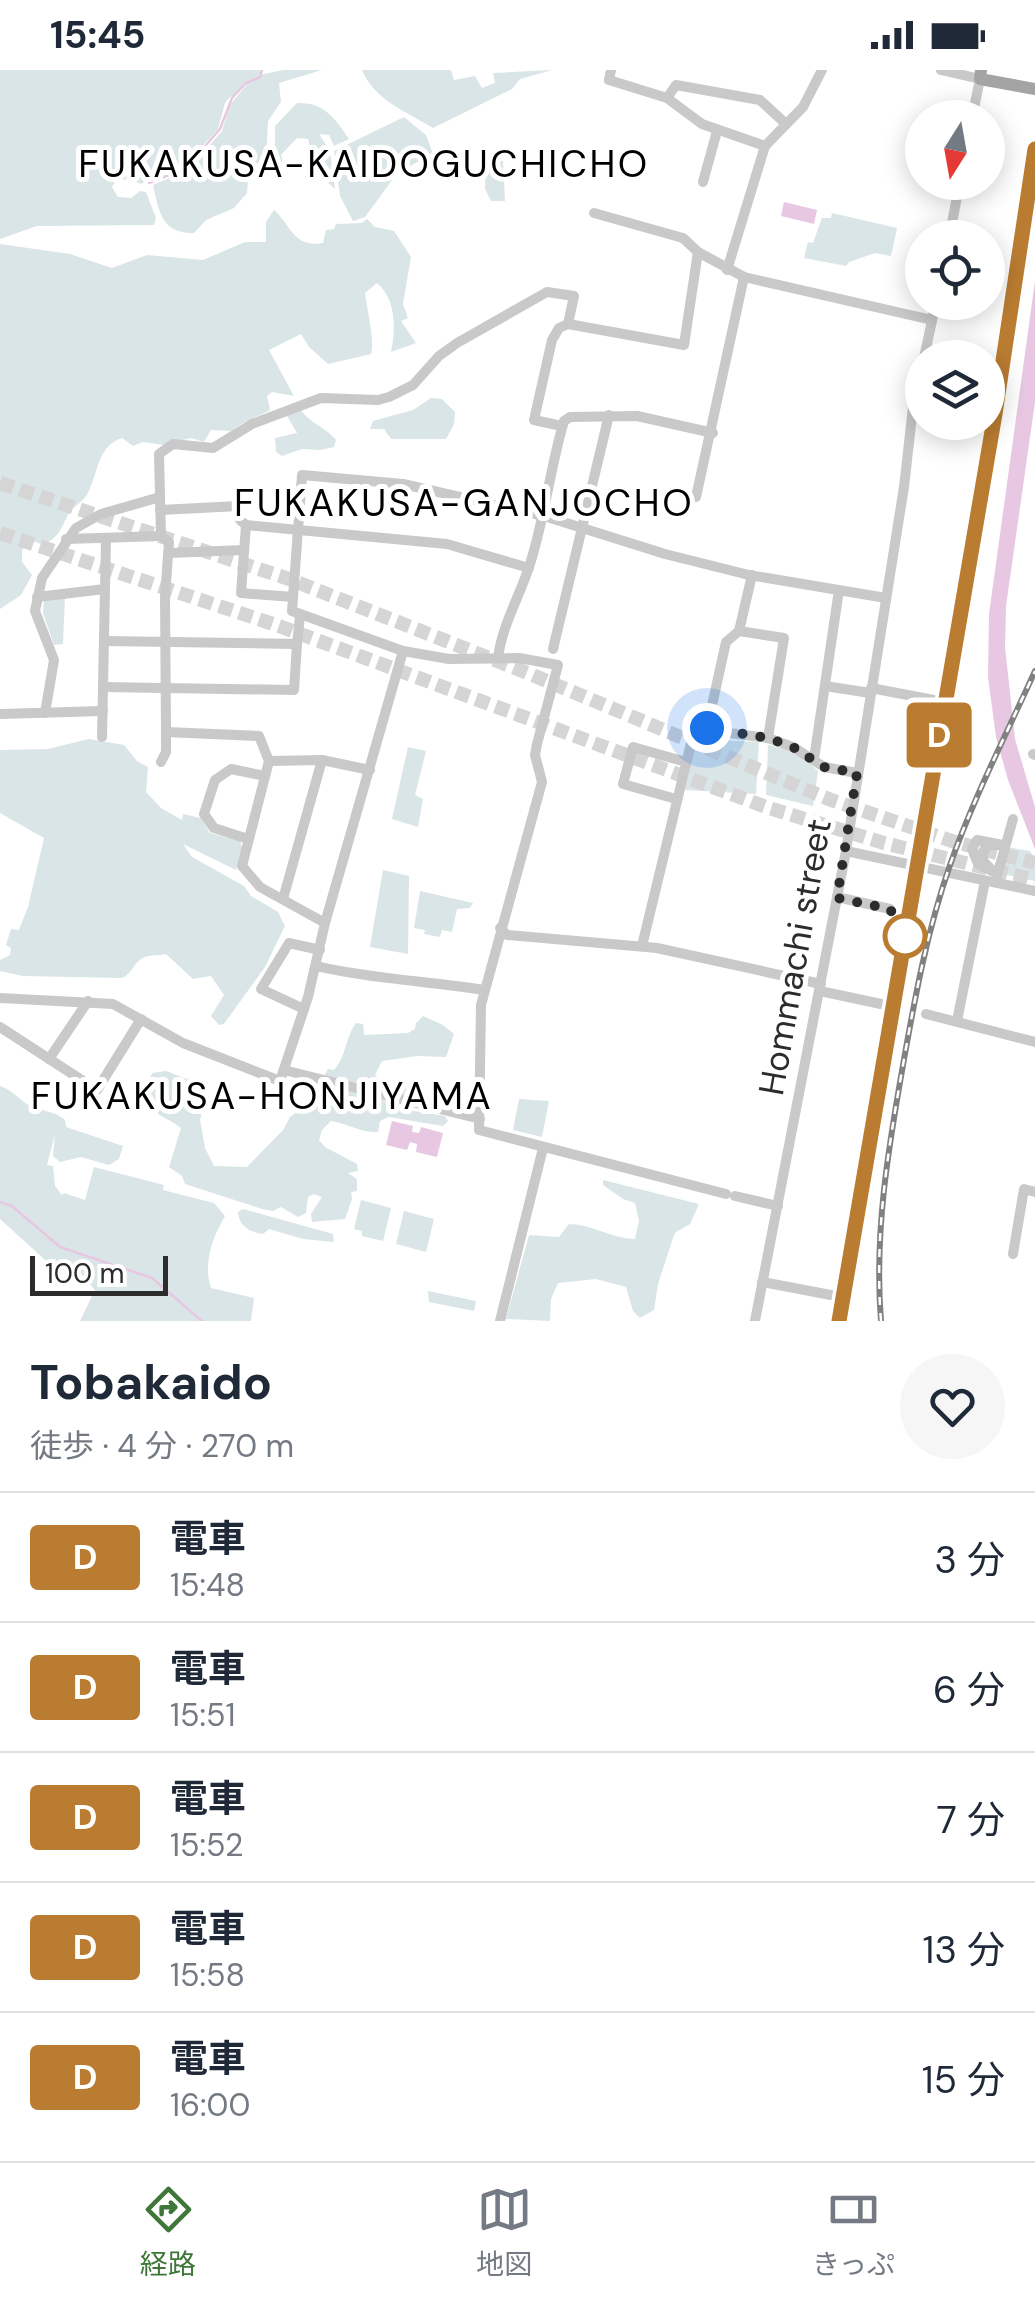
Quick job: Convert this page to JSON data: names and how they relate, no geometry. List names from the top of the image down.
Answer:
{
  "streets": {
    "street": ["Hommachi street"]
  },
  "districts": ["FUKAKUSA-KAIDOGUCHICHO", "FUKAKUSA-GANJOCHO", "FUKAKUSA-HONJIYAMA"],
  "scale_bar": "100 m",
  "north": "bottom",
  "page": {
    "status": "15:45",
    "on_map": "D",
    "scale": "100 m",
    "heading": ["Tobakaido", "徒歩 · 4 分 · 270 m"],
    "list": [
      {
        "mark": "D",
        "name": "電車",
        "note": "15:48",
        "value": "3 分"
      },
      {
        "mark": "D",
        "name": "電車",
        "note": "15:51",
        "value": "6 分"
      },
      {
        "mark": "D",
        "name": "電車",
        "note": "15:52",
        "value": "7 分"
      },
      {
        "mark": "D",
        "name": "電車",
        "note": "15:58",
        "value": "13 分"
      },
      {
        "mark": "D",
        "name": "電車",
        "note": "16:00",
        "value": "15 分"
      }
    ],
    "tabs": ["経路", "地図", "きっぷ"]
  }
}
